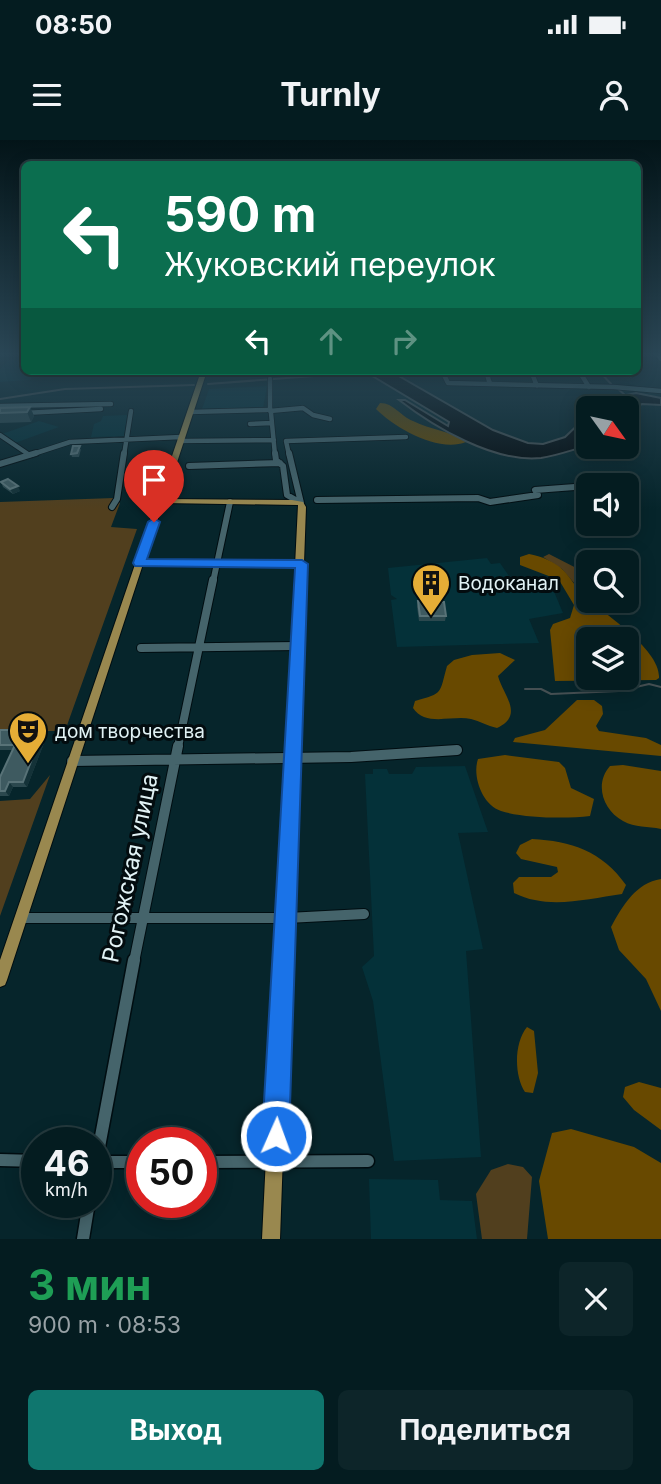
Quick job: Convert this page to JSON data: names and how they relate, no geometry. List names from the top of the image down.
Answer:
{
  "streets": {
    "street": ["Рогожская улица"]
  },
  "places": {
    "building": ["Водоканал"],
    "theatre": ["дом творчества"]
  },
  "north": "bottom right",
  "page": {
    "status": "08:50",
    "header": "Turnly",
    "turn": ["590 m", "Жуковский переулок"],
    "speed": "46 km/h",
    "limit": "50",
    "heading": ["3 мин", "900 m · 08:53"],
    "buttons": ["Выход", "Поделиться"]
  }
}
